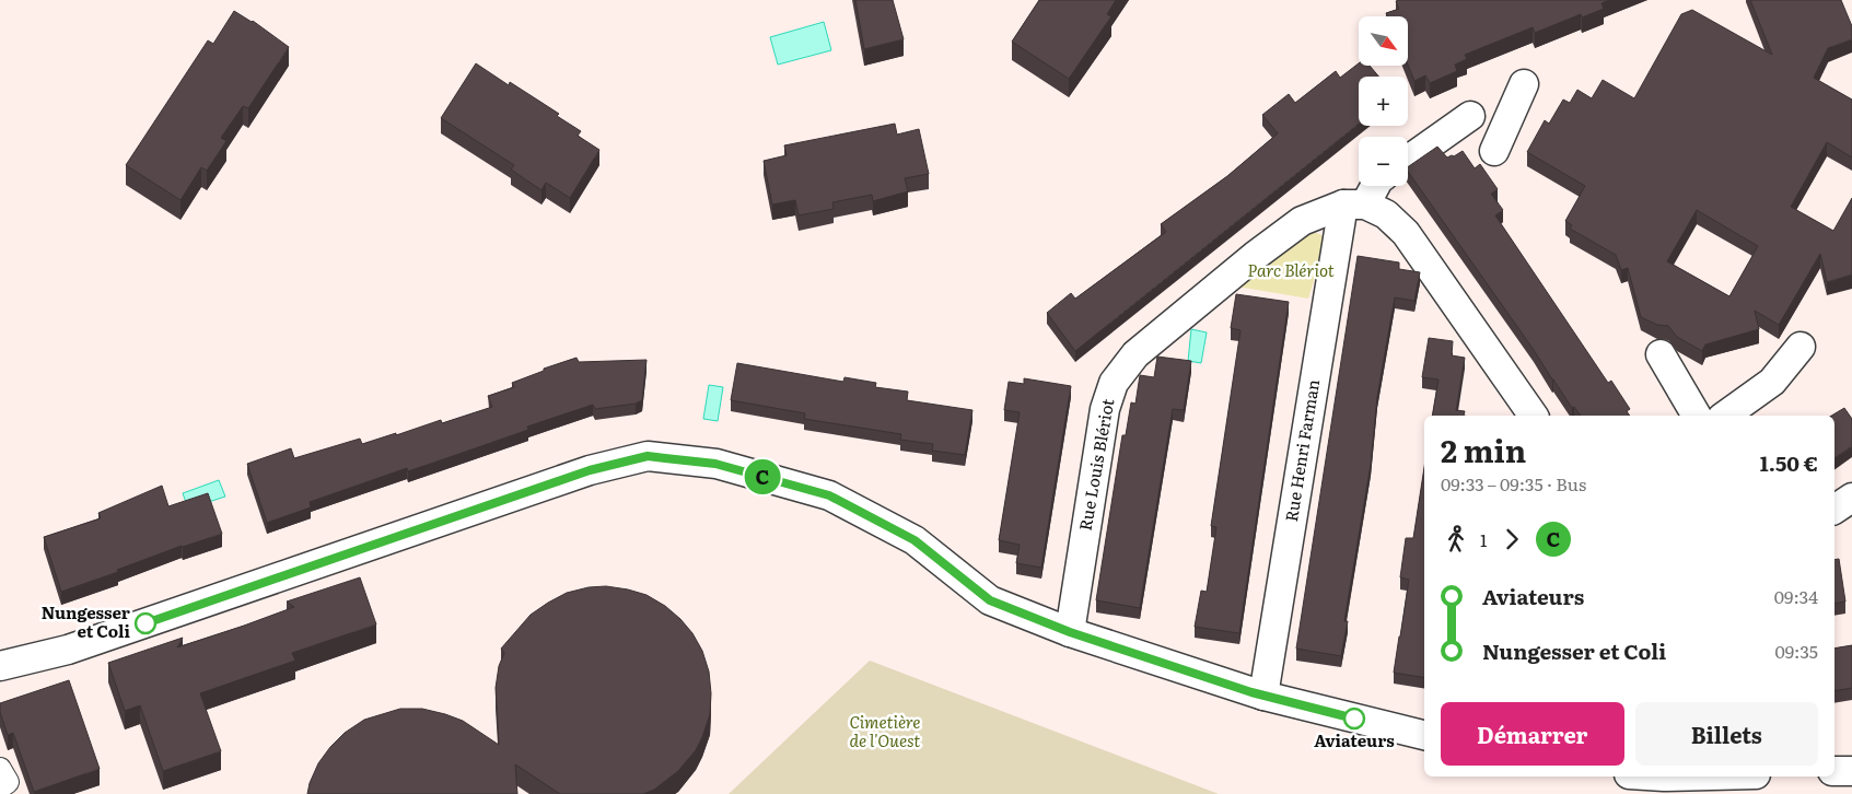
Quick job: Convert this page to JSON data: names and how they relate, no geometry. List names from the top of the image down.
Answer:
{
  "streets": {
    "street": ["Rue Henri Farman", "Rue Louis Blériot"]
  },
  "crossings": [
    ["Rue Henri Farman", "Rue Louis Blériot"]
  ],
  "parks": ["Parc Blériot", "Cimetière de l'Ouest"],
  "places": ["Nungesser et Coli", "Aviateurs"],
  "lines": ["bus line C"],
  "north": "bottom right",
  "page": {
    "on_map": "C",
    "map_buttons": ["+", "−"],
    "heading": ["2 min", "09:33 – 09:35 · Bus", "1.50 €"],
    "legs": ["1", "C"],
    "list": [
      {
        "name": "Aviateurs",
        "value": "09:34"
      },
      {
        "name": "Nungesser et Coli",
        "value": "09:35"
      }
    ],
    "buttons": ["Démarrer", "Billets"]
  }
}
